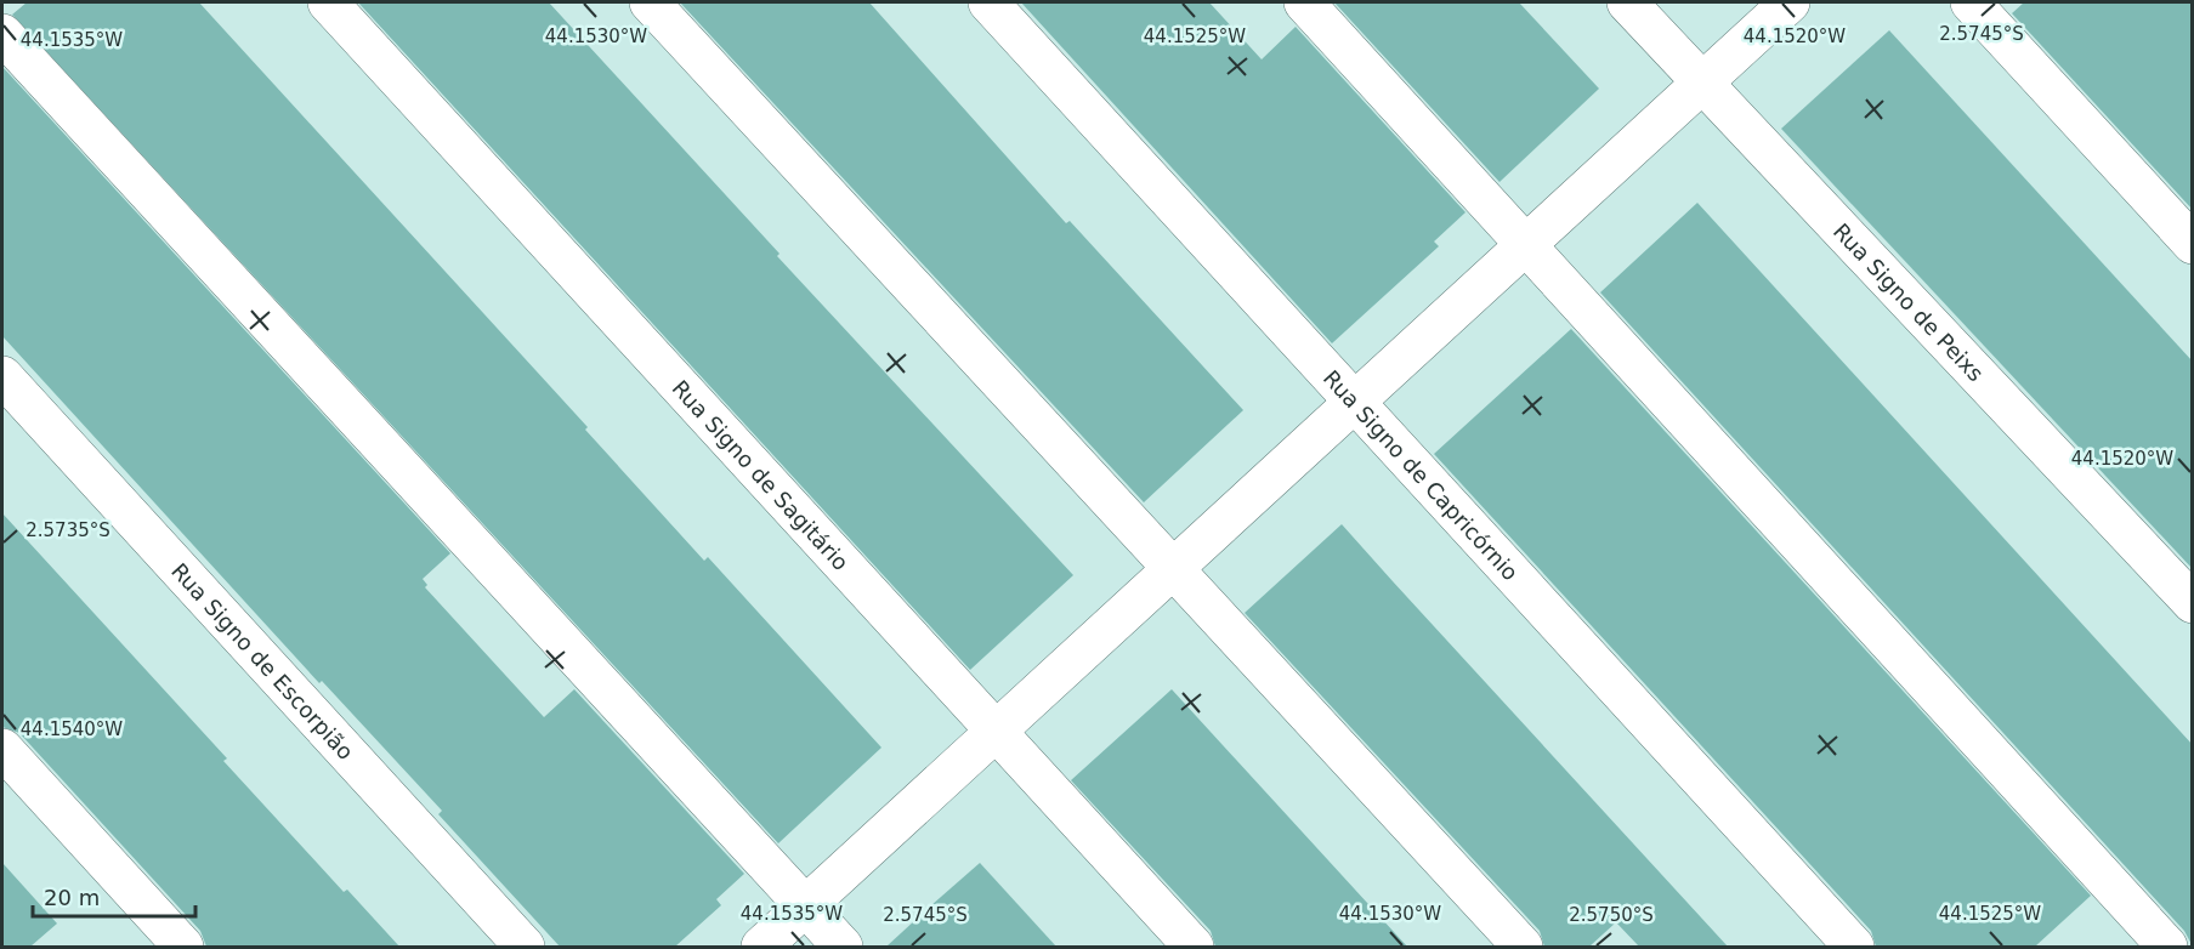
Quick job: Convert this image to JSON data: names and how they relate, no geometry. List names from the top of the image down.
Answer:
{
  "streets": {
    "street": [
      "Rua Signo de Peixs",
      "Rua Signo de Sagitário",
      "Rua Signo de Capricórnio",
      "Rua Signo de Escorpião"
    ]
  },
  "scale_bar": "20 m",
  "coordinates": [
    "2.5745°S",
    "44.1530°W",
    "44.1525°W",
    "44.1520°W",
    "44.1535°W",
    "2.5735°S",
    "44.1540°W",
    "2.5750°S"
  ]
}
